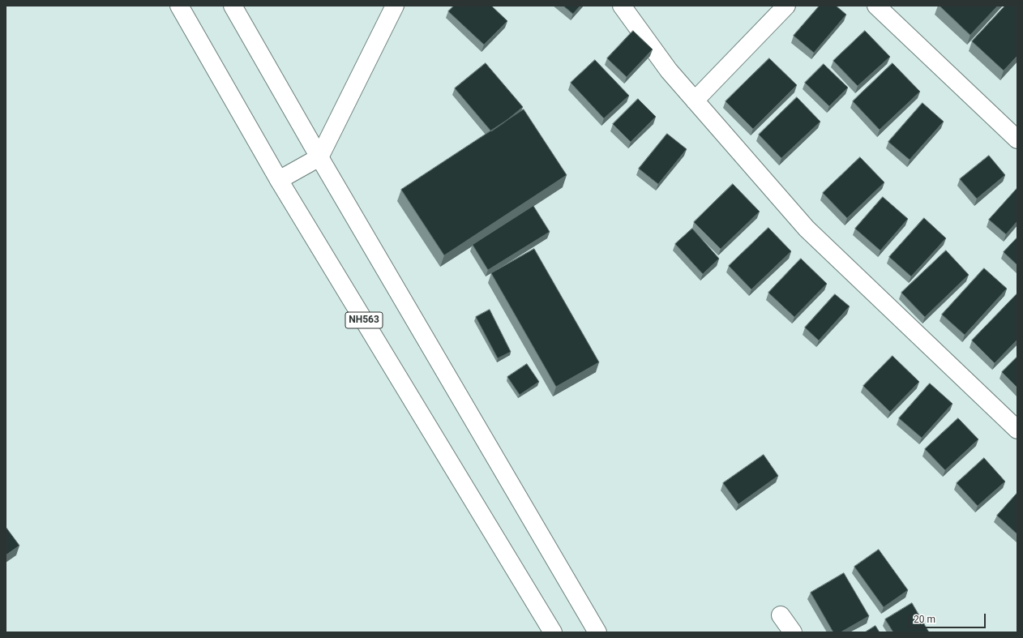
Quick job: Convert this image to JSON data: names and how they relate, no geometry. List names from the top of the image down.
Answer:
{
  "streets": {
    "main road": ["NH563"]
  },
  "scale_bar": "20 m"
}
